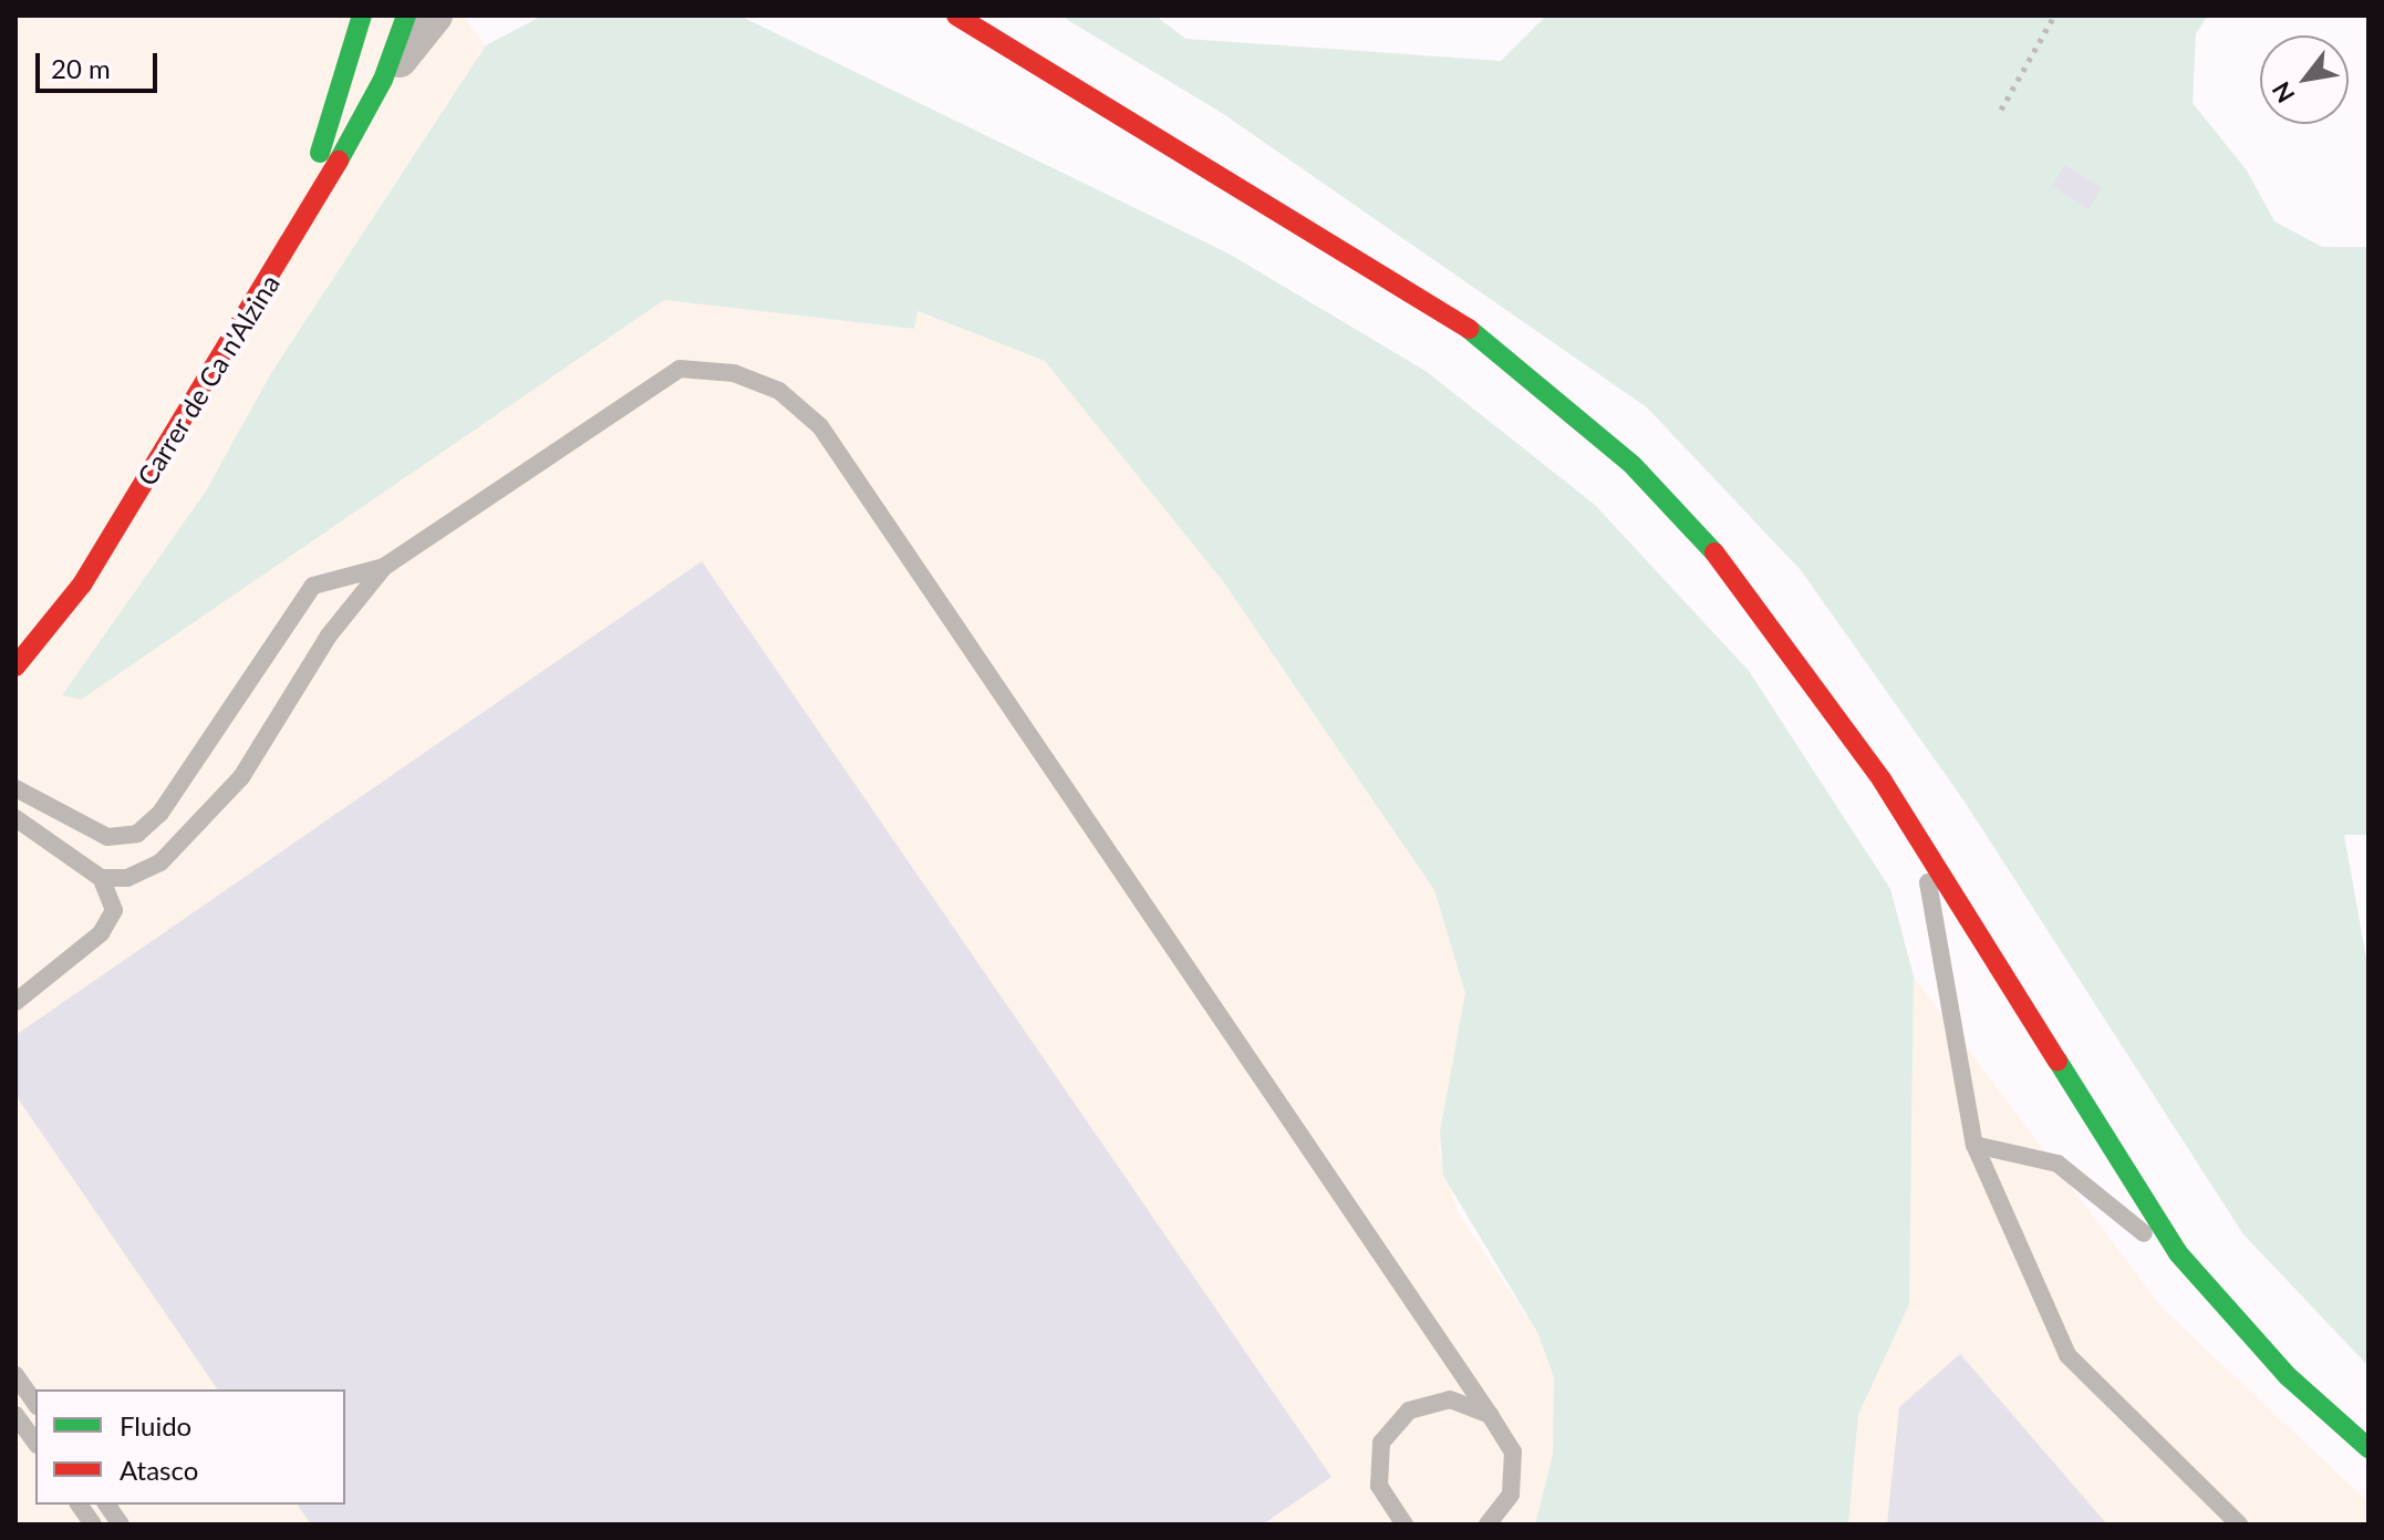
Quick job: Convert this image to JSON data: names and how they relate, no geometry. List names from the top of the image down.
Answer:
{
  "streets": {
    "main road": ["Carrer de Ca n'Alzina"]
  },
  "legend": ["Fluido", "Atasco"],
  "scale_bar": "20 m",
  "north": "bottom left"
}
